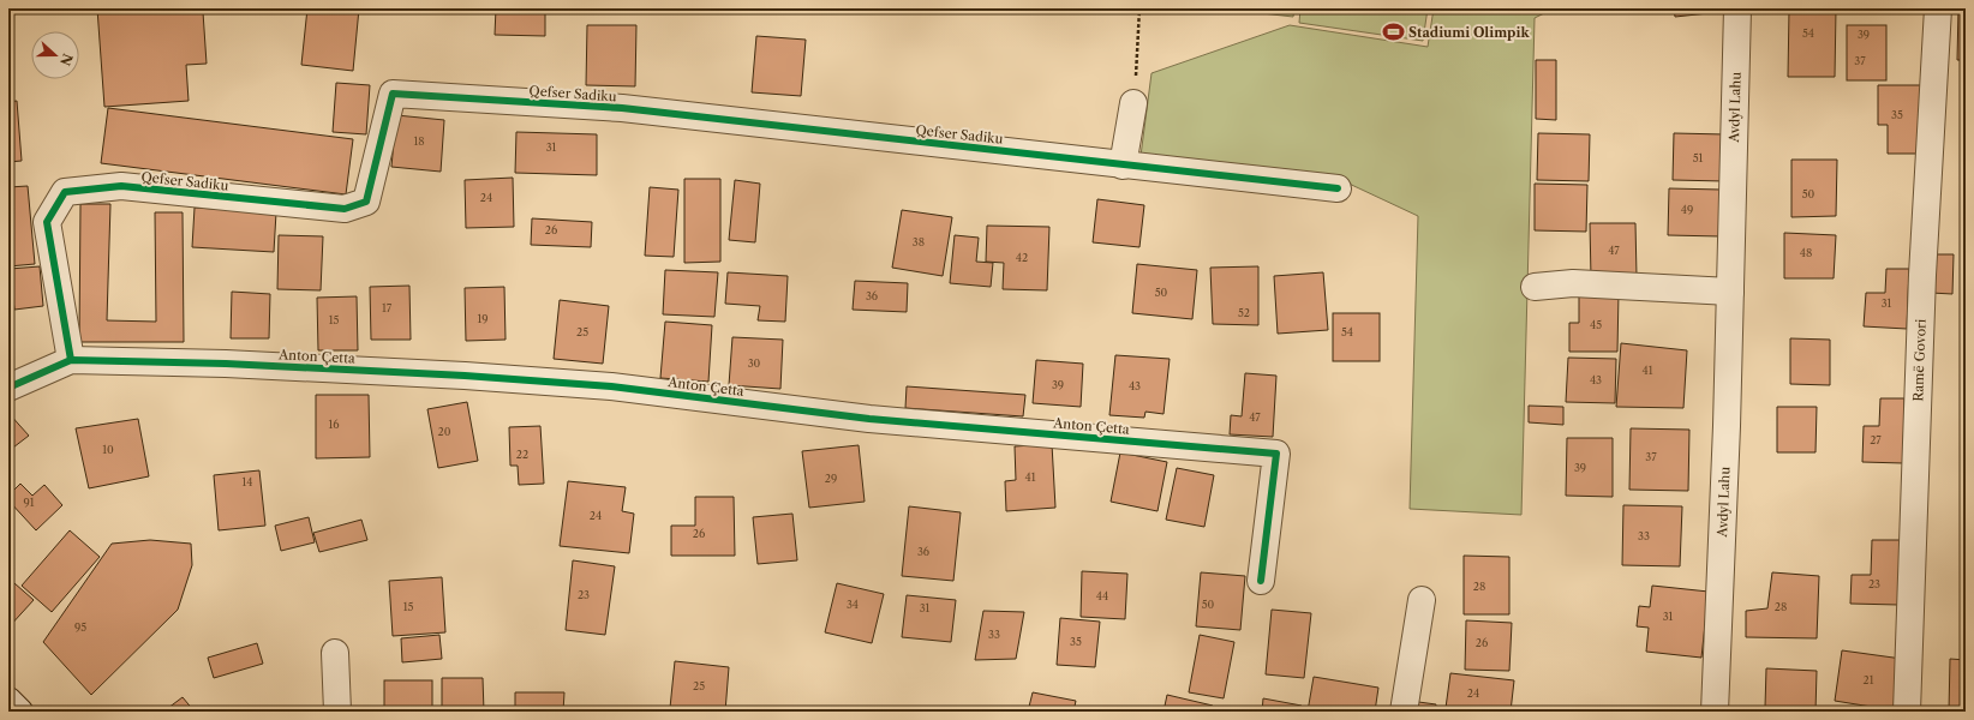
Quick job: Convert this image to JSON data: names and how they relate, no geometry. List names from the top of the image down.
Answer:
{
  "streets": {
    "street": [
      "Qefser Sadiku",
      "Avdyl Lahu",
      "Anton Çetta",
      "Ramë Govori"
    ]
  },
  "crossings": [
    ["Qefser Sadiku", "Anton Çetta"]
  ],
  "places": {
    "sports": ["Stadiumi Olimpik"]
  },
  "house_numbers": [
    "54",
    "39",
    "37",
    "35",
    "18",
    "31",
    "51",
    "50",
    "24",
    "49",
    "26",
    "38",
    "47",
    "48",
    "42",
    "50",
    "36",
    "31",
    "17",
    "52",
    "19",
    "15",
    "45",
    "25",
    "54",
    "30",
    "41",
    "43",
    "39",
    "43",
    "47",
    "16",
    "20",
    "27",
    "10",
    "22",
    "37",
    "39",
    "41",
    "29",
    "14",
    "91",
    "24",
    "26",
    "33",
    "36",
    "23",
    "28",
    "23",
    "44",
    "34",
    "50",
    "15",
    "28",
    "31",
    "31",
    "95",
    "33",
    "35",
    "26",
    "21",
    "25",
    "24"
  ],
  "north": "right"
}
